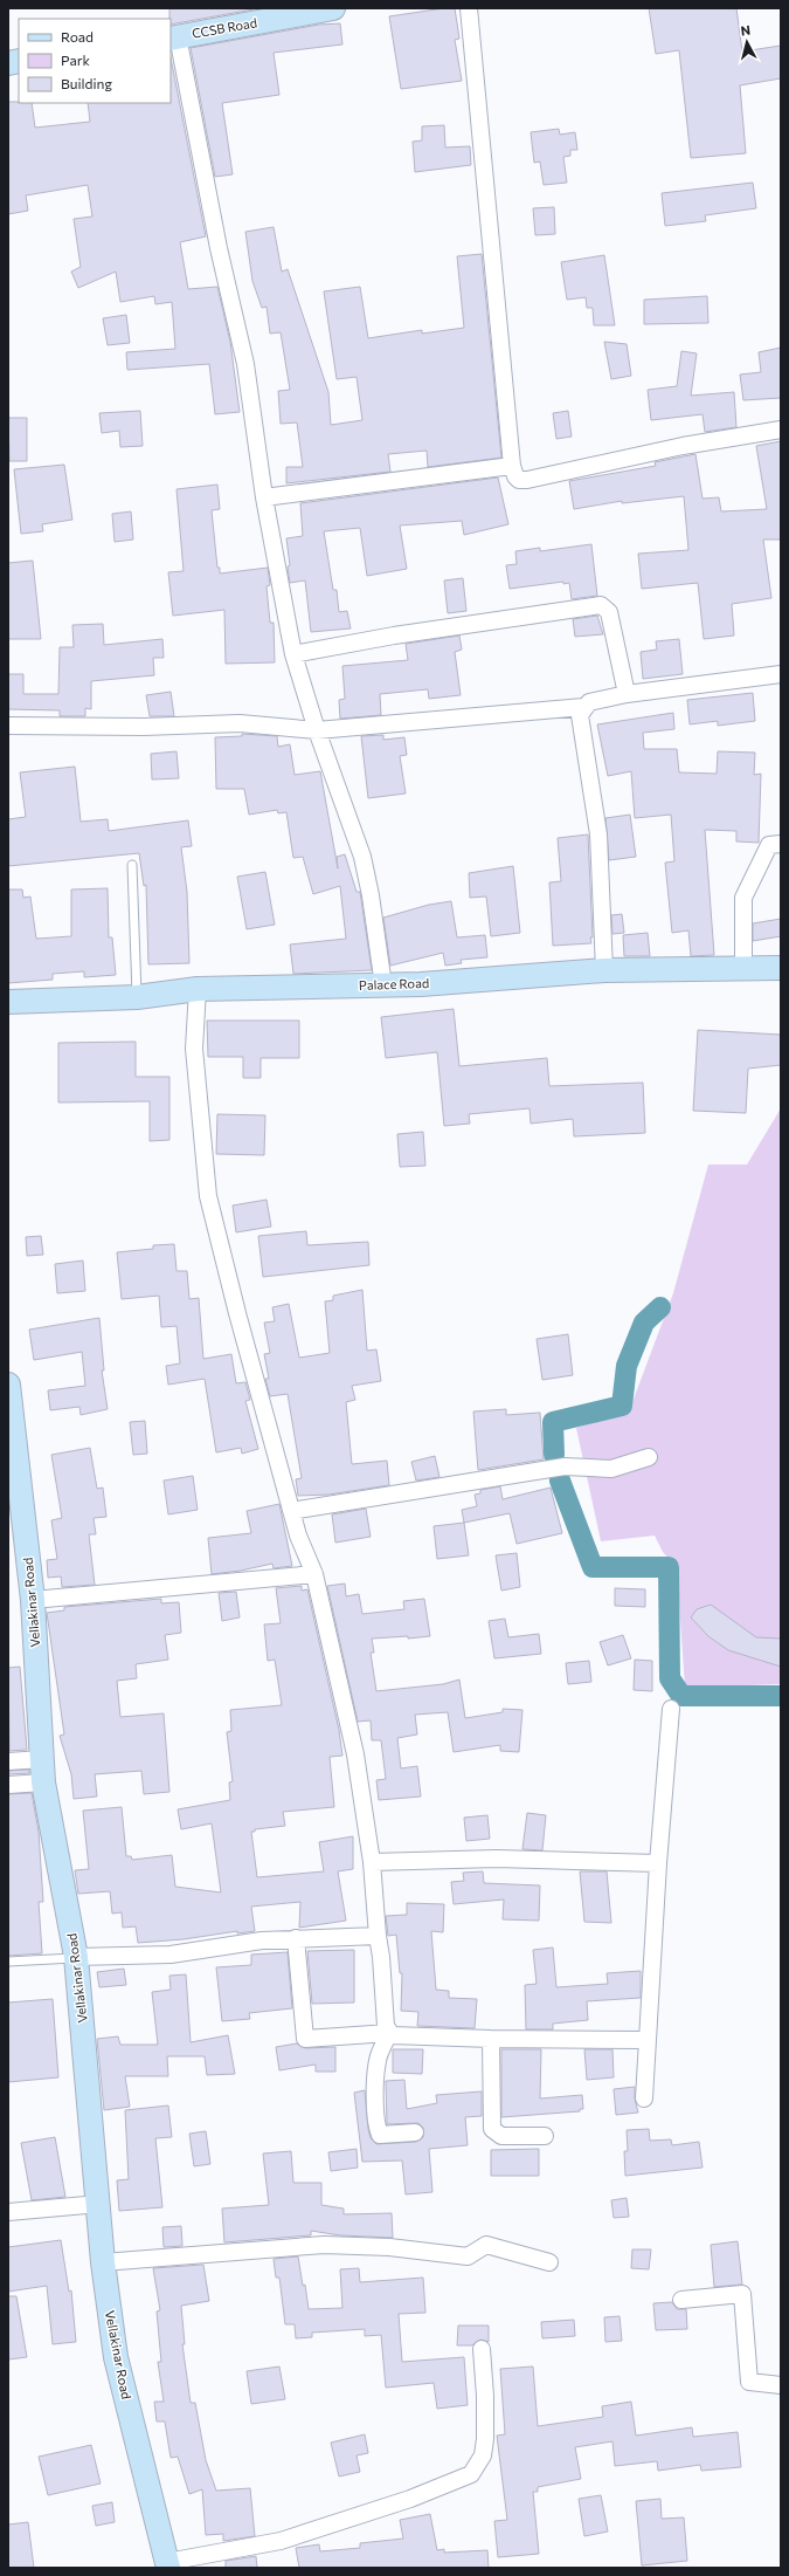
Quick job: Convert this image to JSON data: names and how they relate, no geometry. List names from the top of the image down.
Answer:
{
  "streets": {
    "main road": ["CCSB Road", "Palace Road", "Vellakinar Road"]
  },
  "legend": ["Road", "Park", "Building"],
  "north": "top"
}
